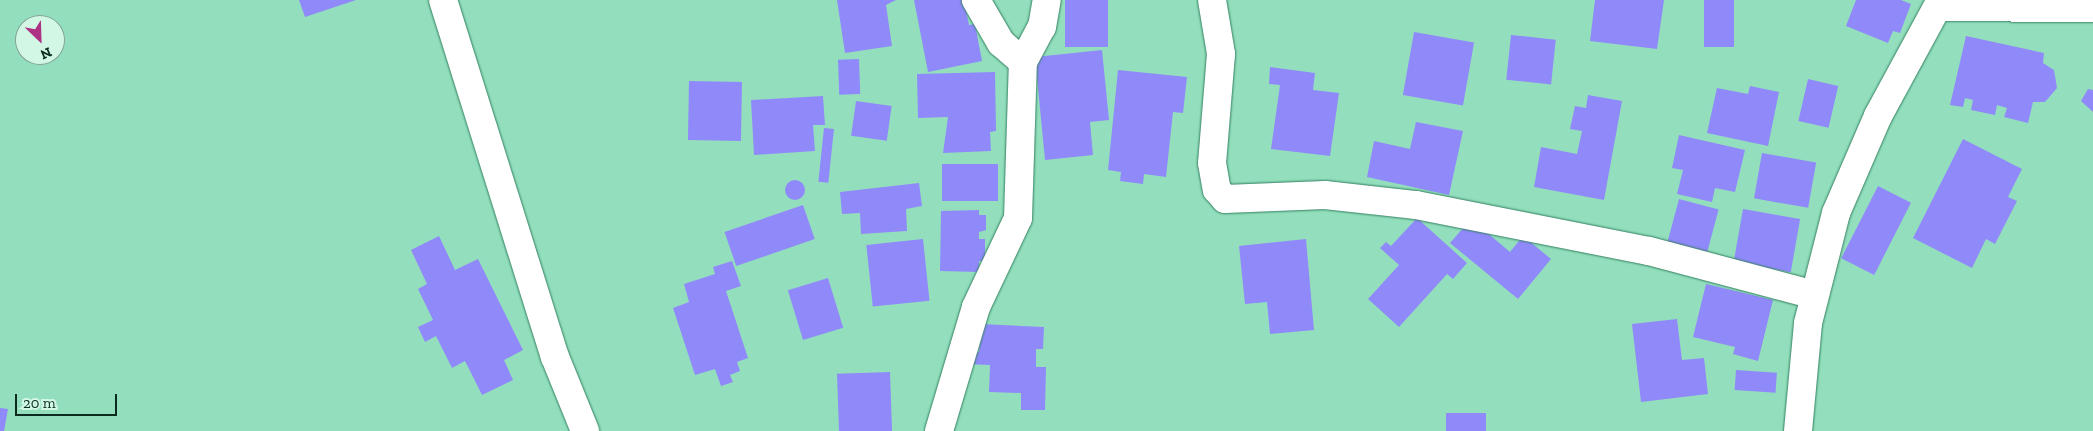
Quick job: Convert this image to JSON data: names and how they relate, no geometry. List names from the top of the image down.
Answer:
{
  "scale_bar": "20 m",
  "north": "bottom right"
}
